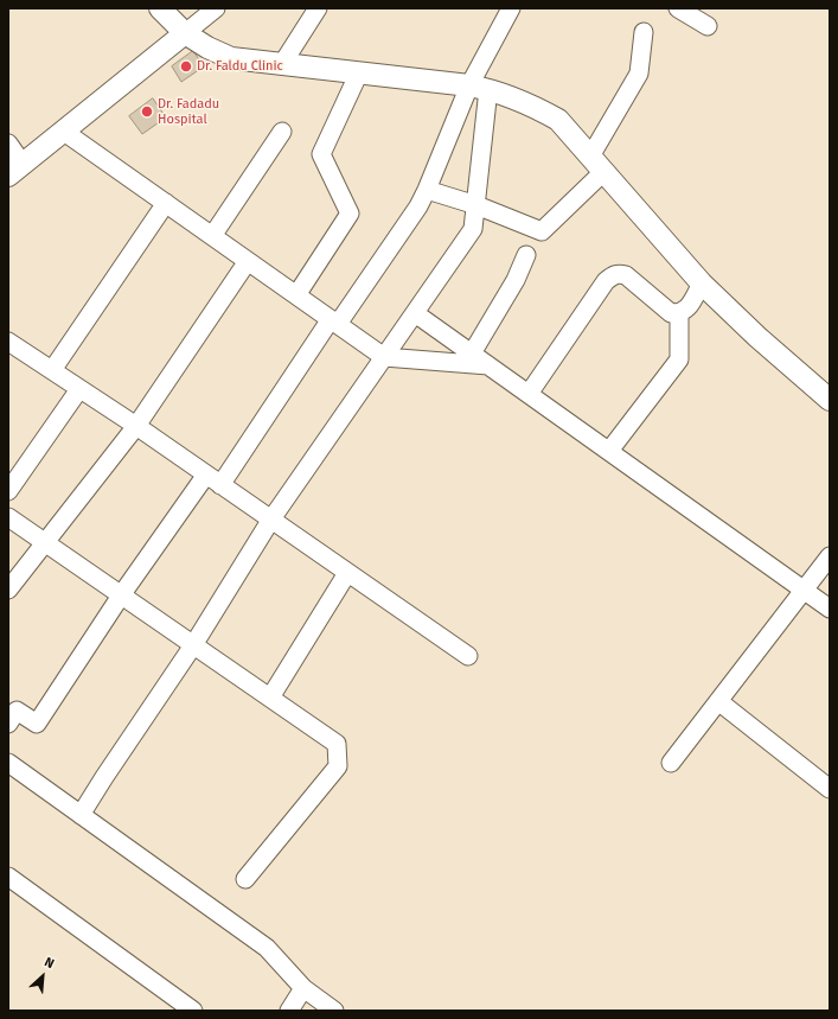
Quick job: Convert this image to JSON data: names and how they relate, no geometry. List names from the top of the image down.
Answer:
{
  "places": ["Dr. Faldu Clinic", "Dr. Fadadu Hospital"],
  "north": "top right"
}
